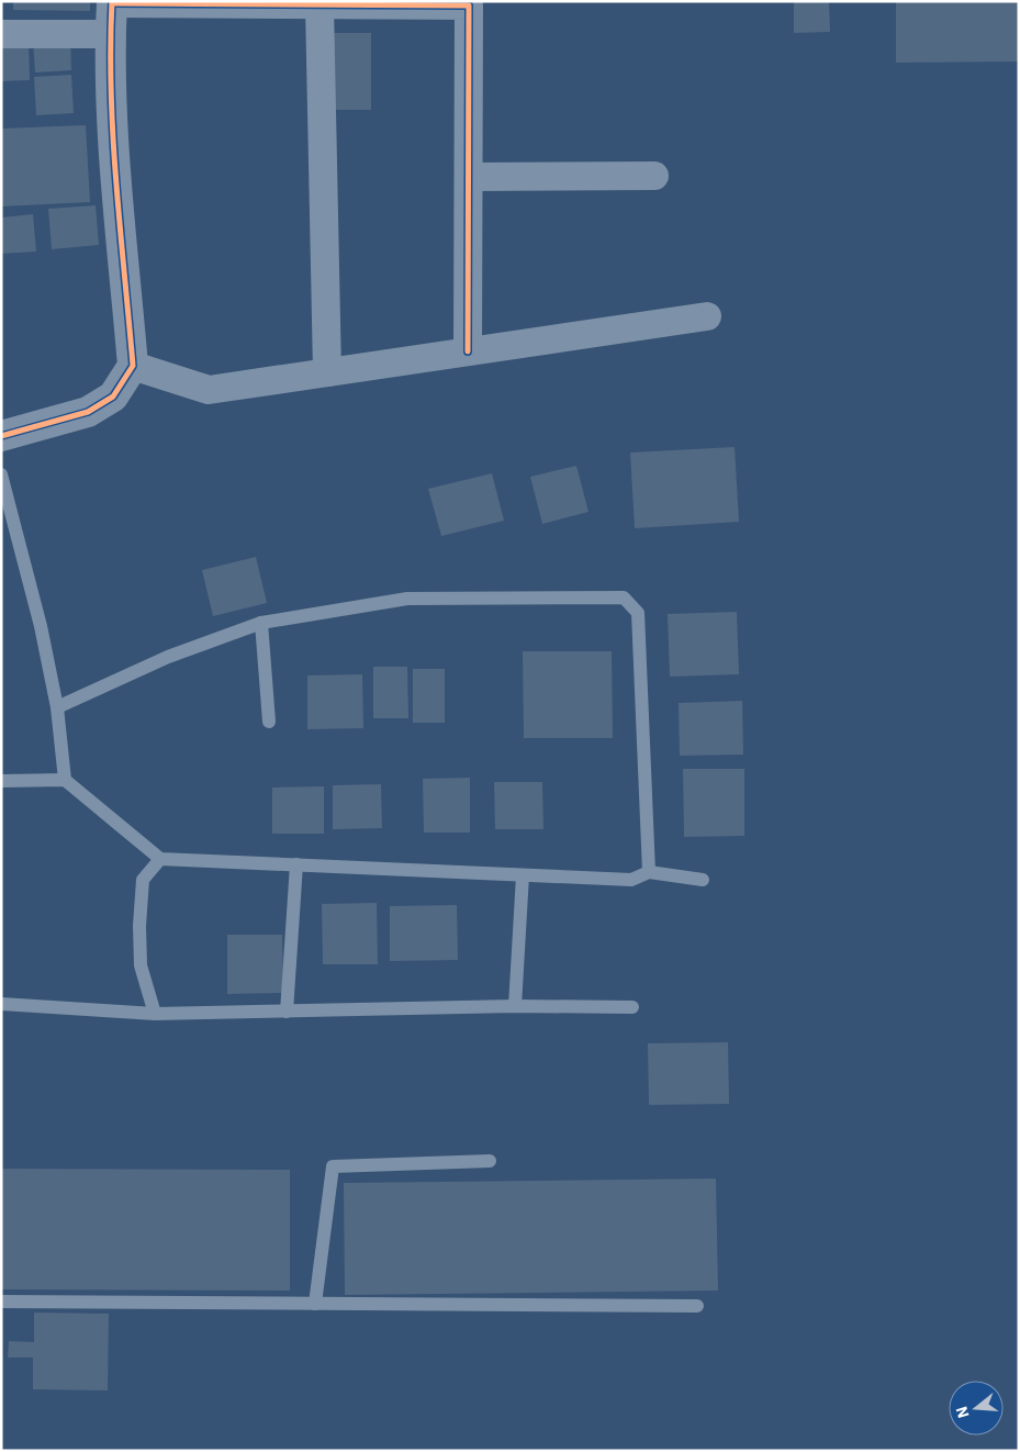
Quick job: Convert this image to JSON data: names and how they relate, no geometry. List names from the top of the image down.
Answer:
{
  "north": "left"
}
